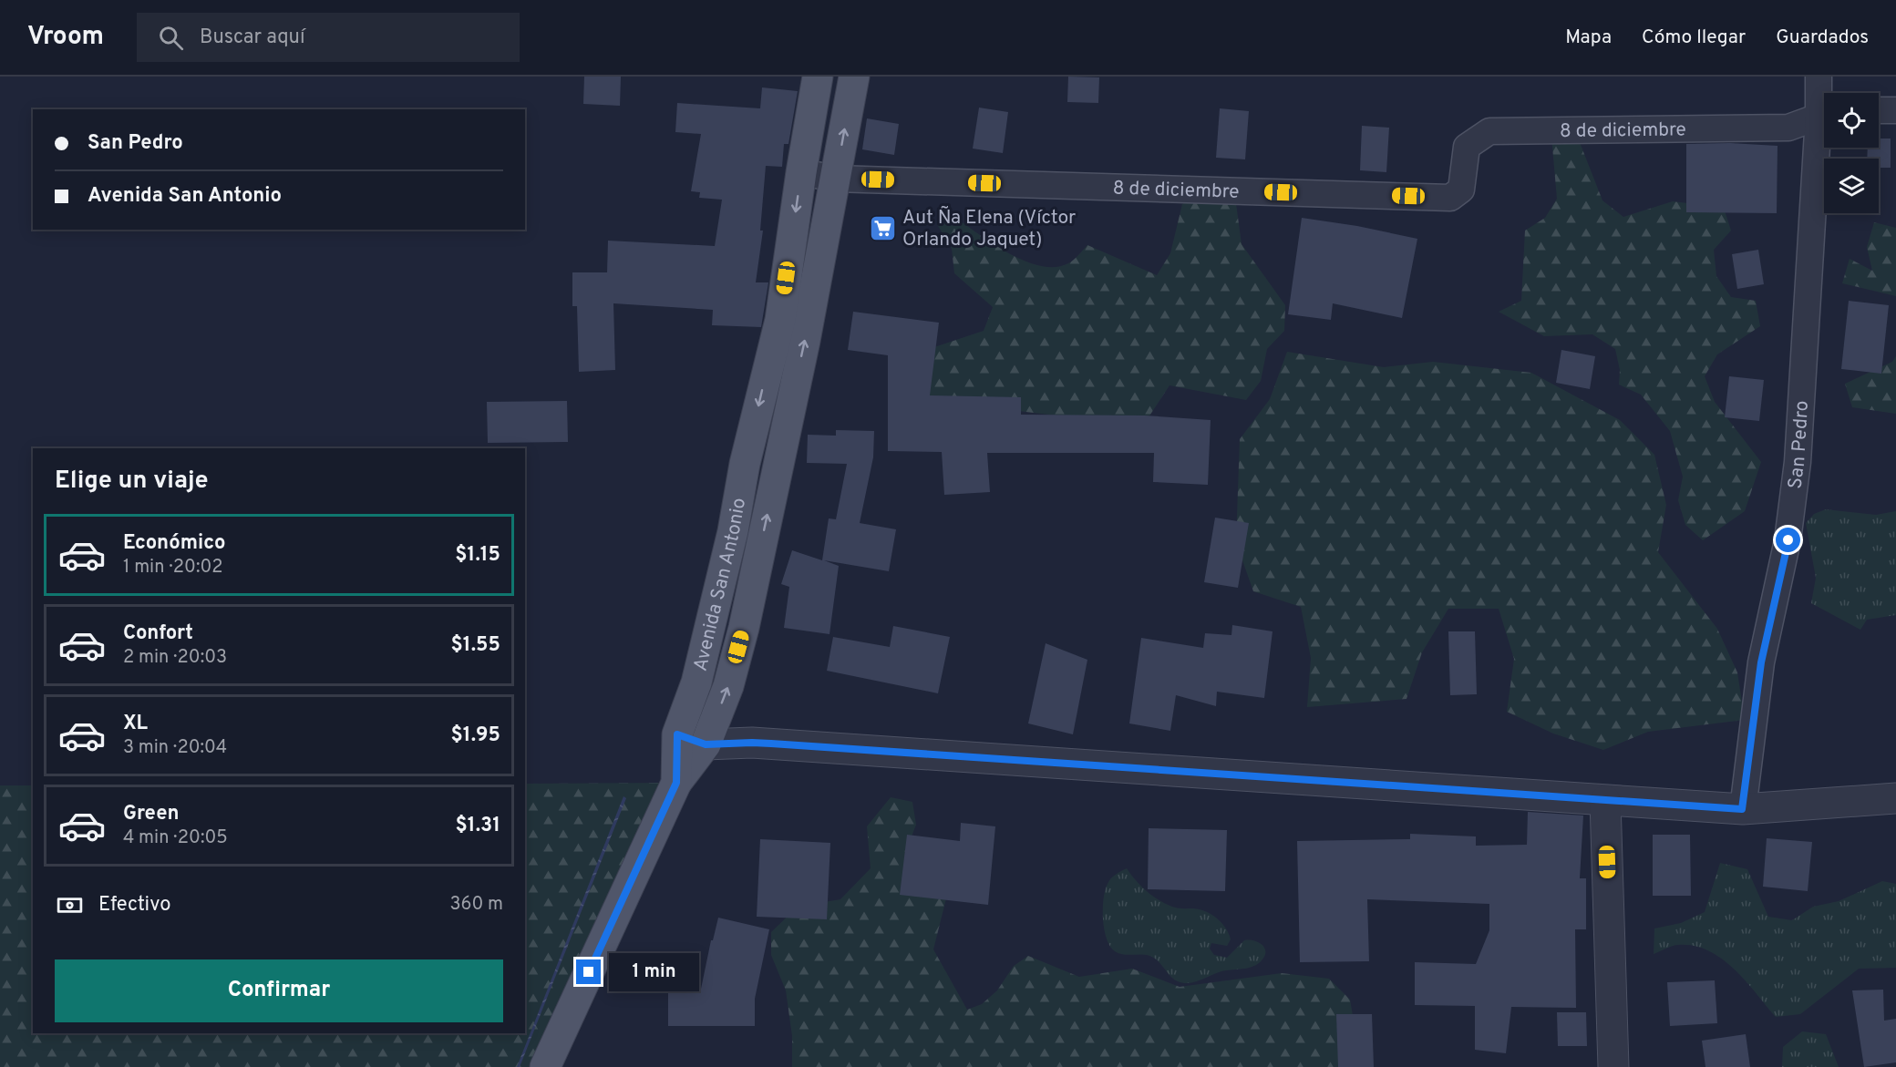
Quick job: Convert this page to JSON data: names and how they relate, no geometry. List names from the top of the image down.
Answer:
{
  "streets": {
    "main road": ["Avenida San Antonio"],
    "street": ["8 de diciembre", "San Pedro"]
  },
  "crossings": [
    ["8 de diciembre", "Avenida San Antonio"]
  ],
  "places": {
    "supermarket": ["Aut Ña Elena (Víctor Orlando Jaquet)"]
  },
  "page": {
    "header": "Vroom",
    "search": "Buscar aquí",
    "nav": ["Mapa", "Cómo llegar", "Guardados"],
    "banner": ["San Pedro", "Avenida San Antonio"],
    "heading": "Elige un viaje",
    "list": [
      {
        "name": "Económico",
        "note": "1 min · 20:02",
        "value": "$1.15"
      },
      {
        "name": "Confort",
        "note": "2 min · 20:03",
        "value": "$1.55"
      },
      {
        "name": "XL",
        "note": "3 min · 20:04",
        "value": "$1.95"
      },
      {
        "name": "Green",
        "note": "4 min · 20:05",
        "value": "$1.31"
      }
    ],
    "pay": ["Efectivo", "360 m"],
    "buttons": "Confirmar",
    "bubble": "1 min"
  }
}
